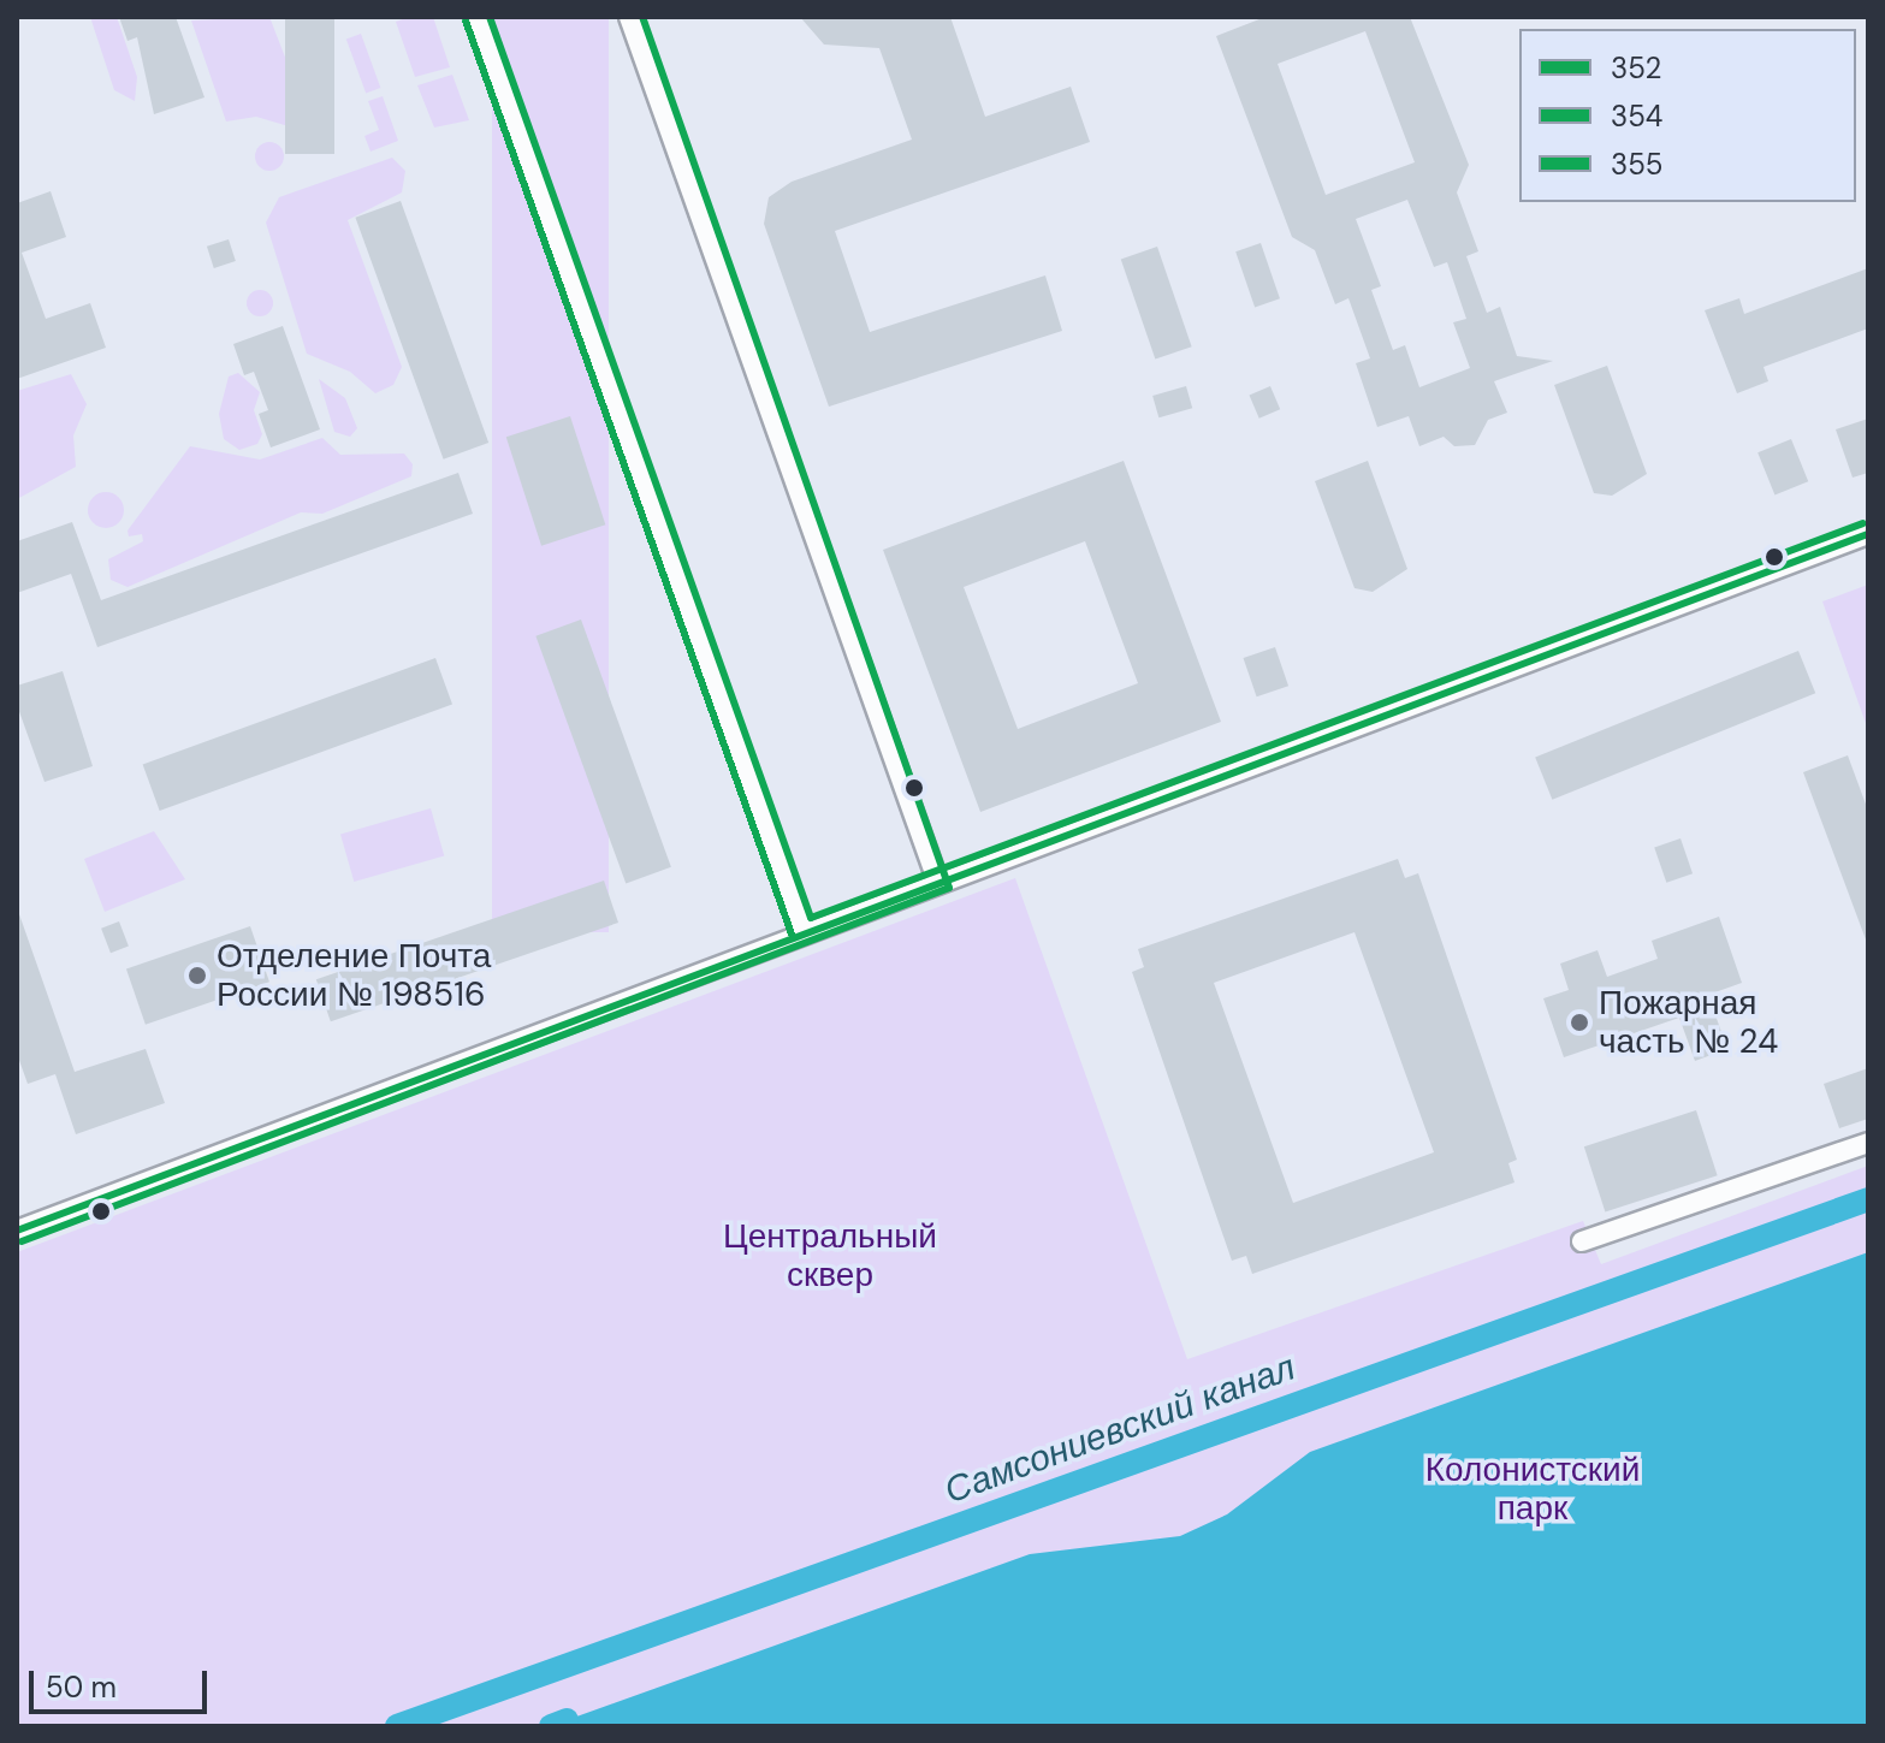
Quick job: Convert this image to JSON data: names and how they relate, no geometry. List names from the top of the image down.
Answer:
{
  "water": ["Самсониевский канал"],
  "parks": ["Центральный сквер", "Колонистский парк"],
  "places": ["Отделение Почта России № 198516", "Пожарная часть № 24"],
  "lines": ["transit line 354", "transit line 355", "transit line 352"],
  "legend": ["352", "354", "355"],
  "scale_bar": "50 m"
}
